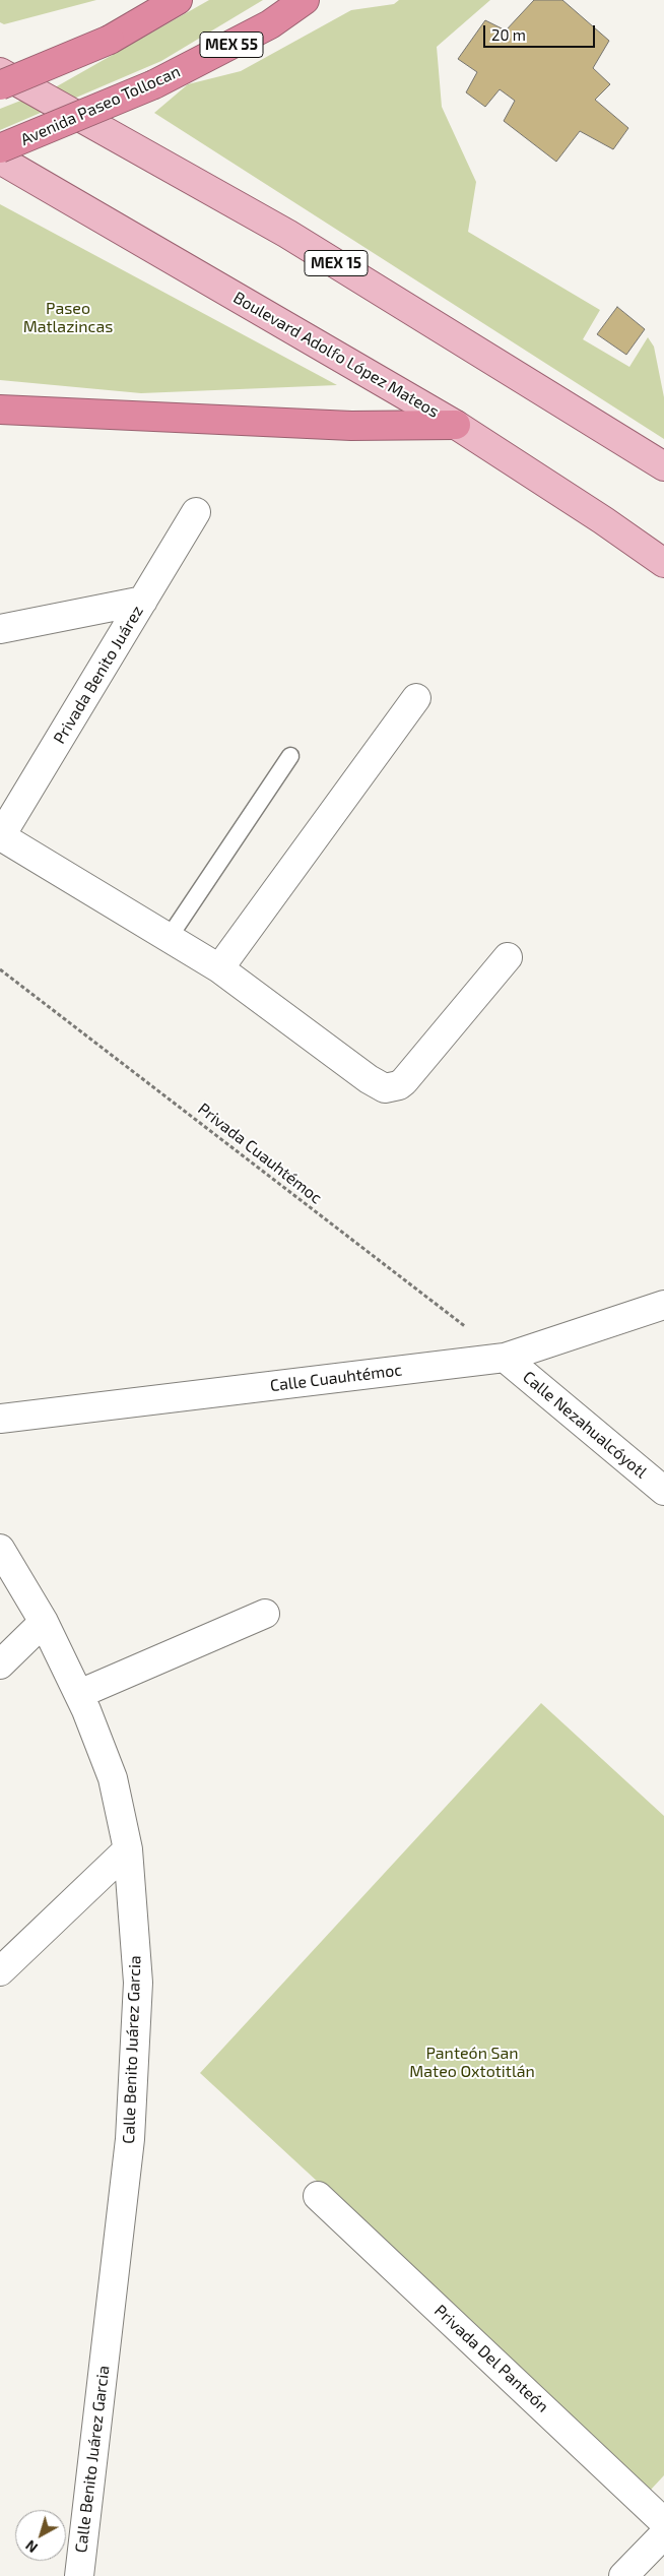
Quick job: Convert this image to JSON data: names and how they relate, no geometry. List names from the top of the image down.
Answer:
{
  "streets": {
    "highway": ["MEX 55", "Avenida Paseo Tollocan"],
    "main road": ["MEX 15", "Boulevard Adolfo López Mateos"],
    "street": [
      "Privada Benito Juárez",
      "Calle Cuauhtémoc",
      "Calle Nezahualcóyotl",
      "Calle Benito Juárez Garcia",
      "Privada Del Panteón"
    ],
    "path": ["Privada Cuauhtémoc"]
  },
  "crossings": [
    ["Privada Cuauhtémoc", "Calle Cuauhtémoc"],
    ["Privada Cuauhtémoc", "Calle Nezahualcóyotl"],
    ["Calle Cuauhtémoc", "Calle Nezahualcóyotl"]
  ],
  "parks": ["Paseo Matlazincas", "Panteón San Mateo Oxtotitlán"],
  "scale_bar": "20 m",
  "north": "bottom left"
}
